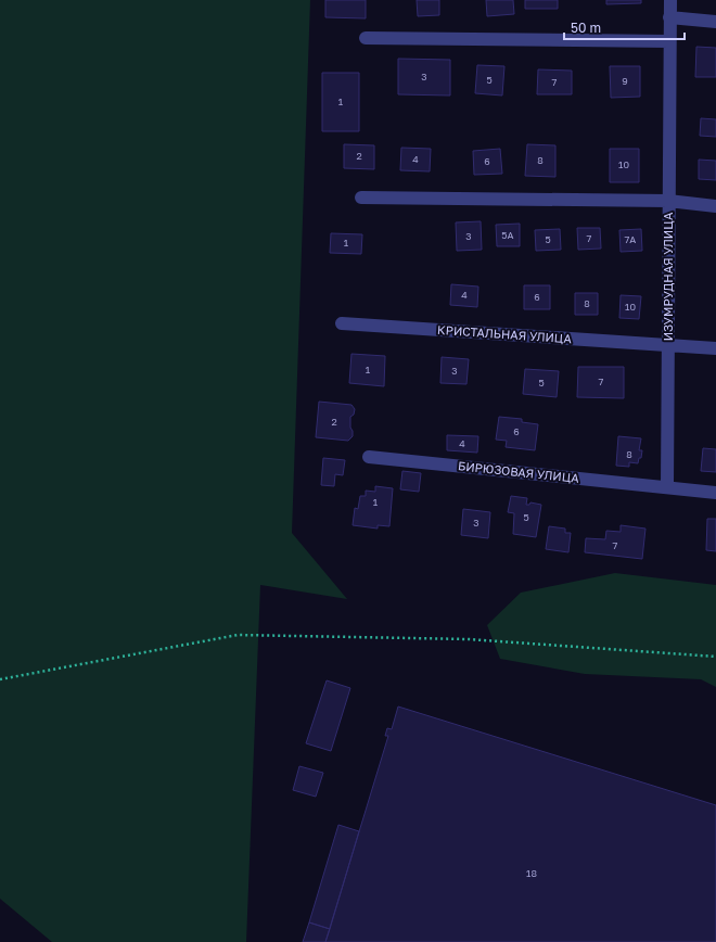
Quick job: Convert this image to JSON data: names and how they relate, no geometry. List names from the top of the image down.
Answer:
{
  "streets": {
    "street": ["ИЗУМРУДНАЯ УЛИЦА", "КРИСТАЛЬНАЯ УЛИЦА", "БИРЮЗОВАЯ УЛИЦА"]
  },
  "crossings": [
    ["ИЗУМРУДНАЯ УЛИЦА", "КРИСТАЛЬНАЯ УЛИЦА"],
    ["ИЗУМРУДНАЯ УЛИЦА", "БИРЮЗОВАЯ УЛИЦА"]
  ],
  "house_numbers": [
    "3",
    "5",
    "9",
    "7",
    "1",
    "2",
    "4",
    "8",
    "6",
    "10",
    "5А",
    "3",
    "7",
    "5",
    "7А",
    "1",
    "4",
    "6",
    "8",
    "10",
    "1",
    "3",
    "7",
    "5",
    "2",
    "6",
    "4",
    "8",
    "1",
    "5",
    "3",
    "7",
    "18"
  ],
  "scale_bar": "50 m"
}
